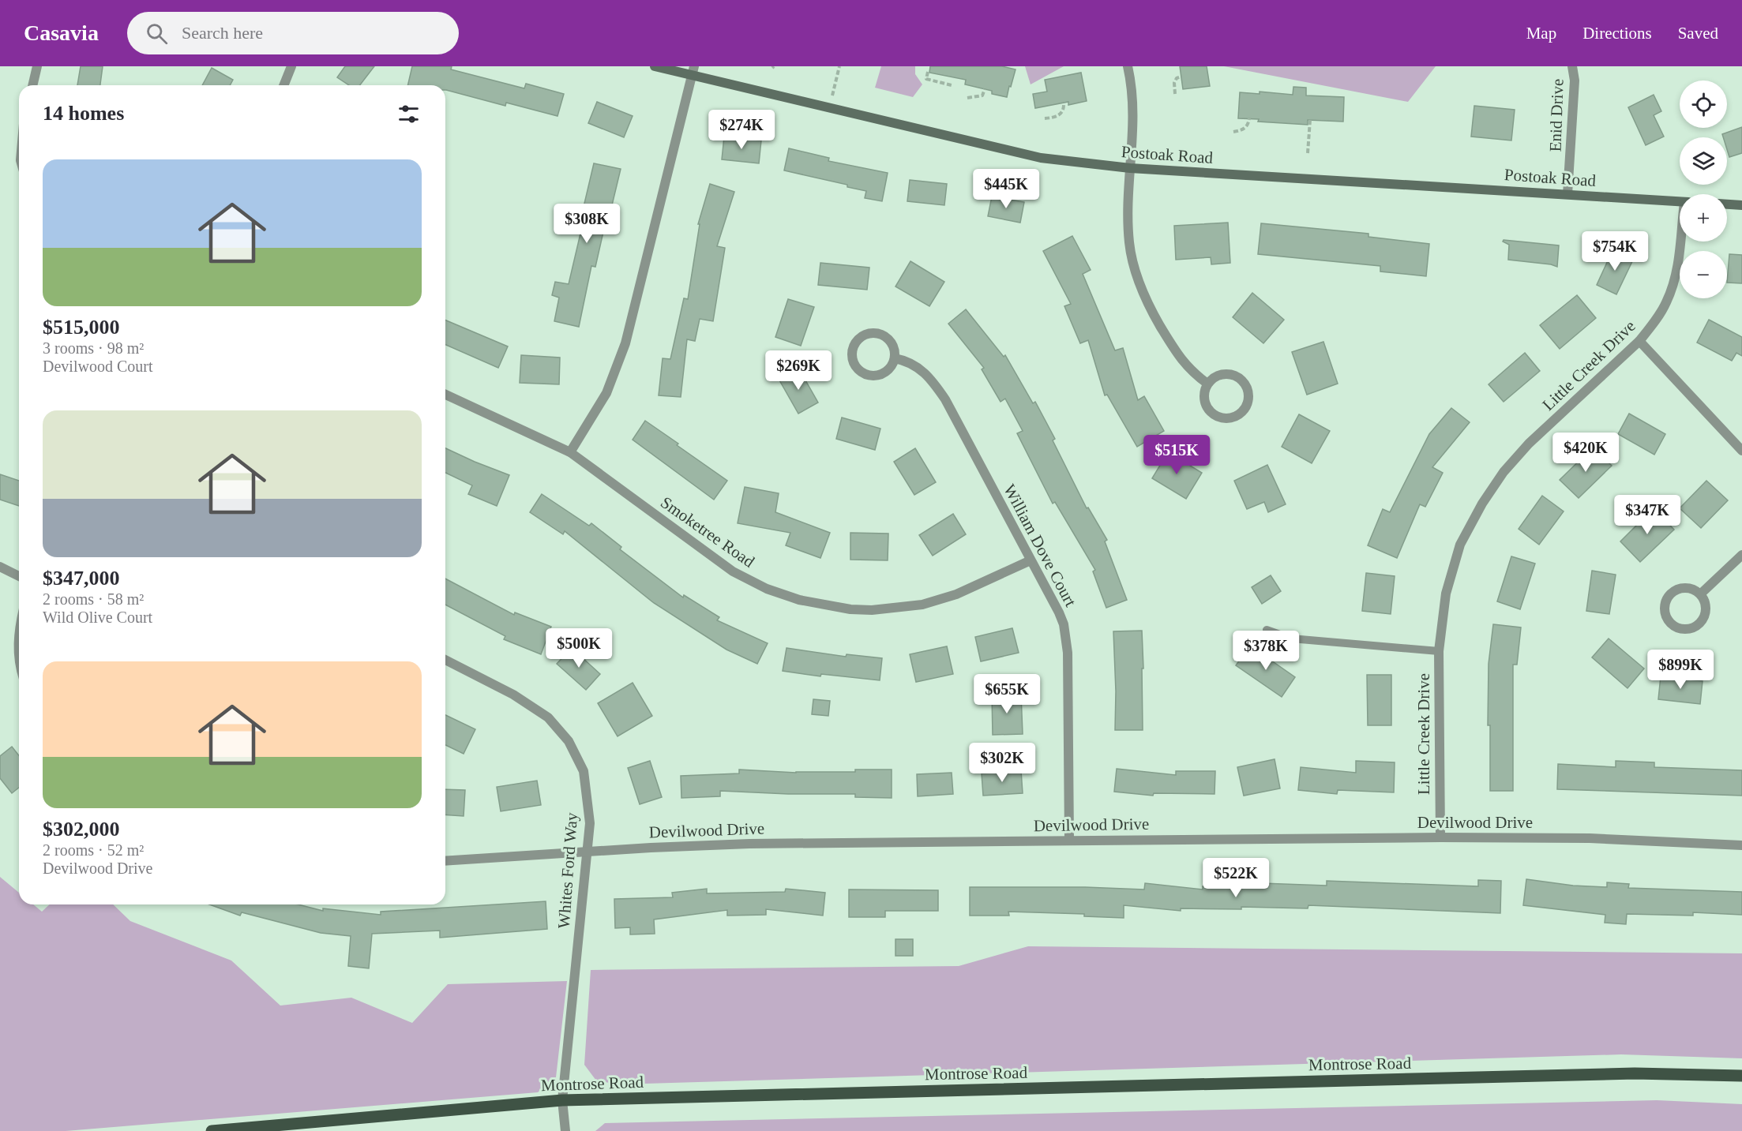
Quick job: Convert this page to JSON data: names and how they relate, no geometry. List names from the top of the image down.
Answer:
{
  "streets": {
    "main road": ["Montrose Road"],
    "street": [
      "Enid Drive",
      "Postoak Road",
      "Little Creek Drive",
      "Smoketree Road",
      "William Dove Court",
      "Devilwood Drive",
      "Whites Ford Way"
    ]
  },
  "crossings": [
    ["Enid Drive", "Postoak Road"],
    ["Little Creek Drive", "Devilwood Drive"],
    ["Smoketree Road", "William Dove Court"],
    ["William Dove Court", "Devilwood Drive"],
    ["Devilwood Drive", "Whites Ford Way"],
    ["Whites Ford Way", "Montrose Road"]
  ],
  "page": {
    "header": "Casavia",
    "search": "Search here",
    "nav": ["Map", "Directions", "Saved"],
    "map_buttons": ["+", "−"],
    "heading": "14 homes",
    "price": [
      "$274K",
      "$445K",
      "$308K",
      "$754K",
      "$269K",
      "$420K",
      "$515K",
      "$347K",
      "$500K",
      "$378K",
      "$899K",
      "$655K",
      "$302K",
      "$522K"
    ],
    "list": [
      {
        "name": "$515,000",
        "note": "3 rooms · 98 m² · Devilwood Court"
      },
      {
        "name": "$347,000",
        "note": "2 rooms · 58 m² · Wild Olive Court"
      },
      {
        "name": "$302,000",
        "note": "2 rooms · 52 m² · Devilwood Drive"
      }
    ]
  }
}
